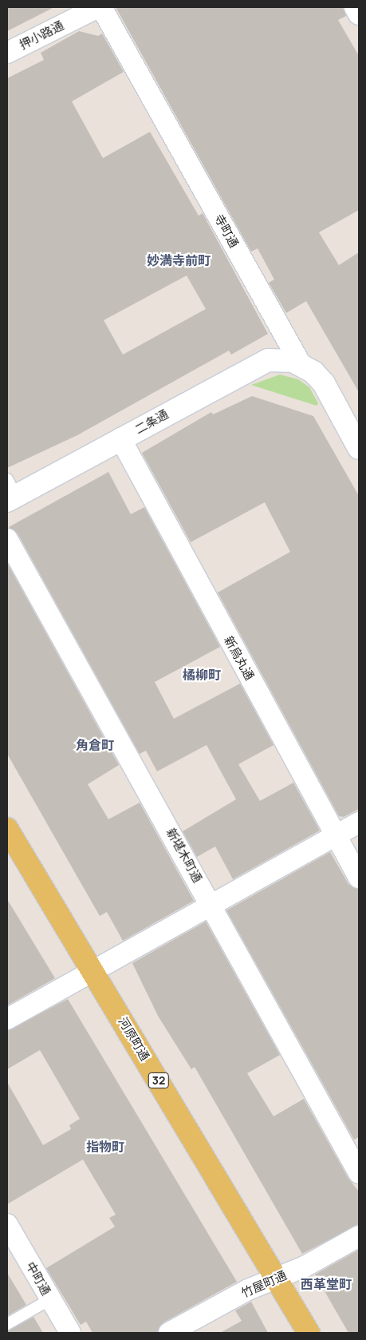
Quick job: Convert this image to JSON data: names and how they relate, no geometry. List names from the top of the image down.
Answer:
{
  "streets": {
    "main road": ["河原町通", "32"],
    "street": [
      "押小路通",
      "寺町通",
      "二条通",
      "新烏丸通",
      "新堪木町通",
      "中町通",
      "竹屋町通"
    ]
  },
  "crossings": [
    ["寺町通", "二条通"],
    ["二条通", "新烏丸通"],
    ["河原町通", "竹屋町通"]
  ],
  "districts": [
    "妙満寺前町",
    "橘柳町",
    "角倉町",
    "指物町",
    "西革堂町"
  ]
}
